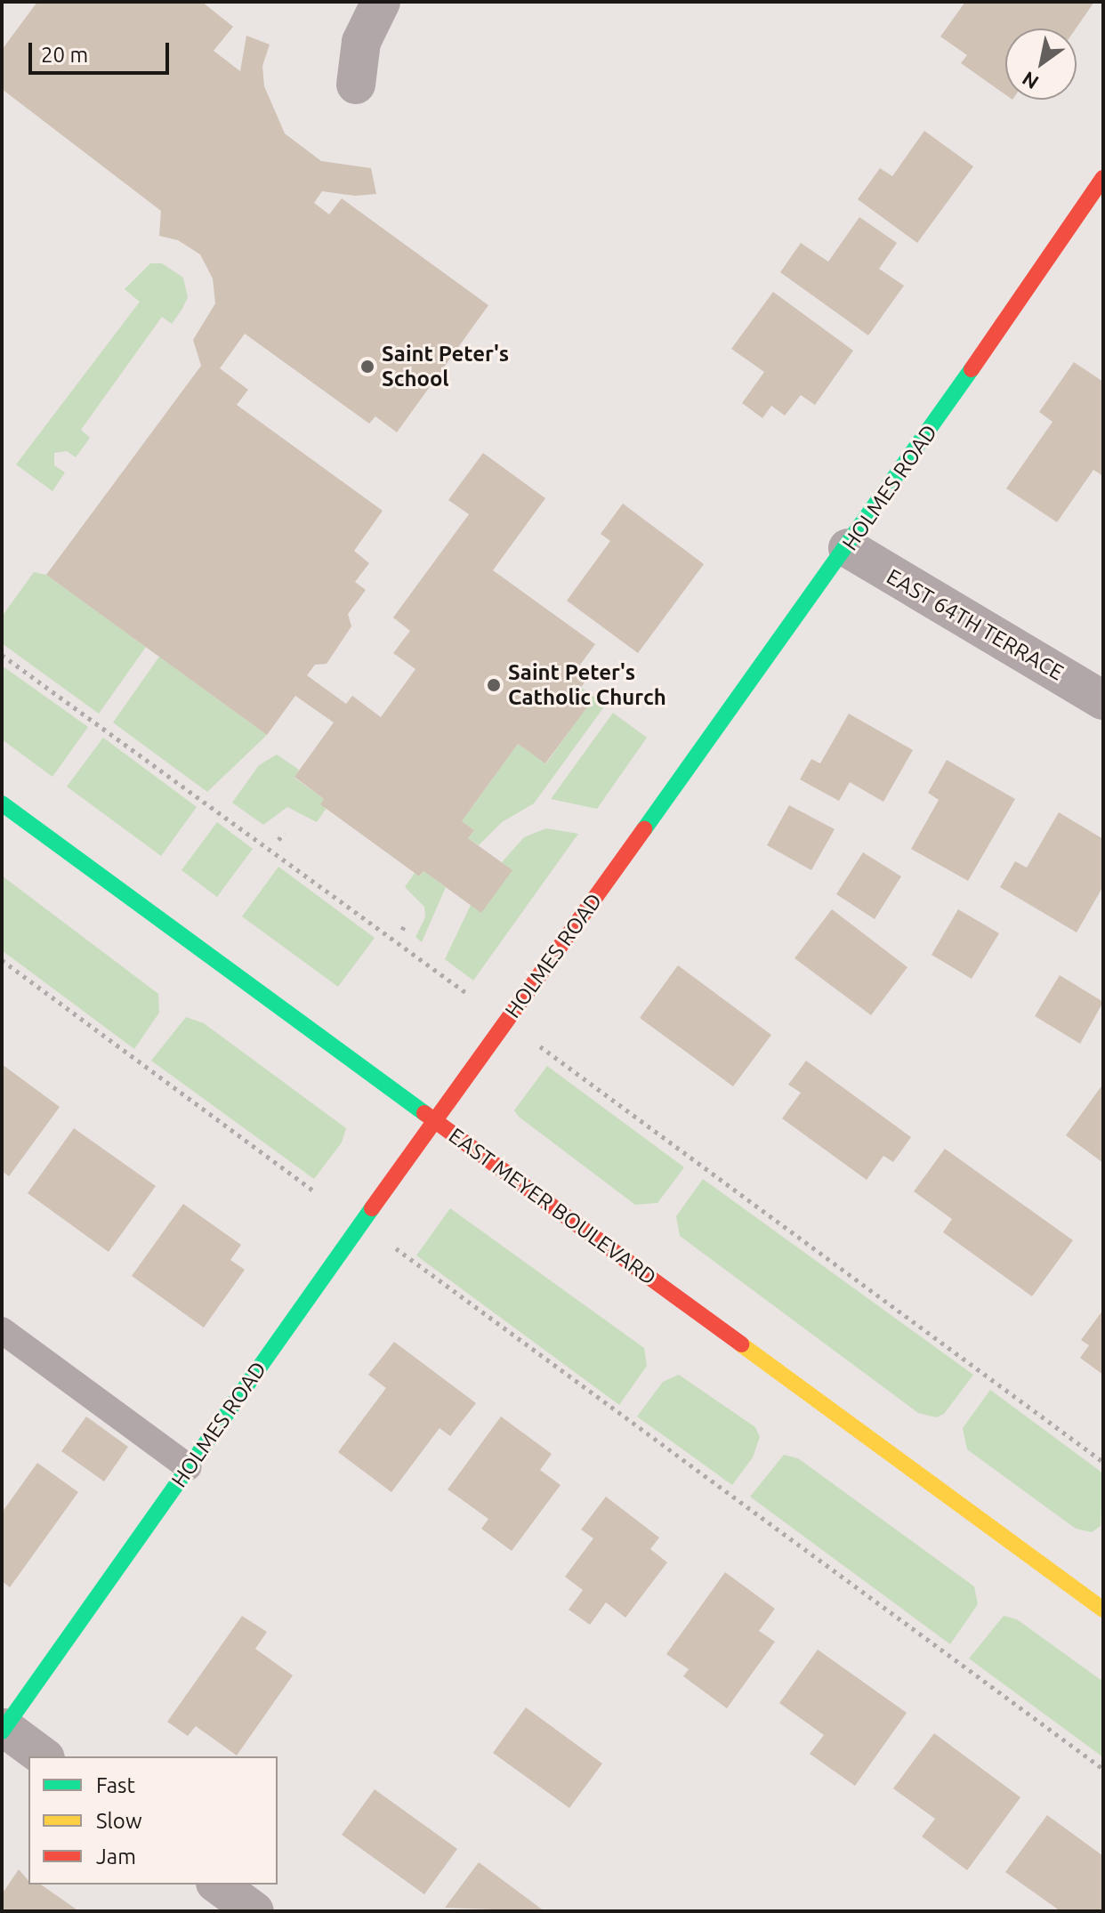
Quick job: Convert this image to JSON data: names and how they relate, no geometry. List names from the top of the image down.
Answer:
{
  "streets": {
    "main road": ["HOLMES ROAD", "EAST MEYER BOULEVARD"],
    "street": ["EAST 64TH TERRACE"]
  },
  "crossings": [
    ["HOLMES ROAD", "EAST 64TH TERRACE"],
    ["HOLMES ROAD", "EAST MEYER BOULEVARD"]
  ],
  "places": ["Saint Peter's School", "Saint Peter's Catholic Church"],
  "legend": ["Fast", "Slow", "Jam"],
  "scale_bar": "20 m",
  "north": "bottom left"
}
